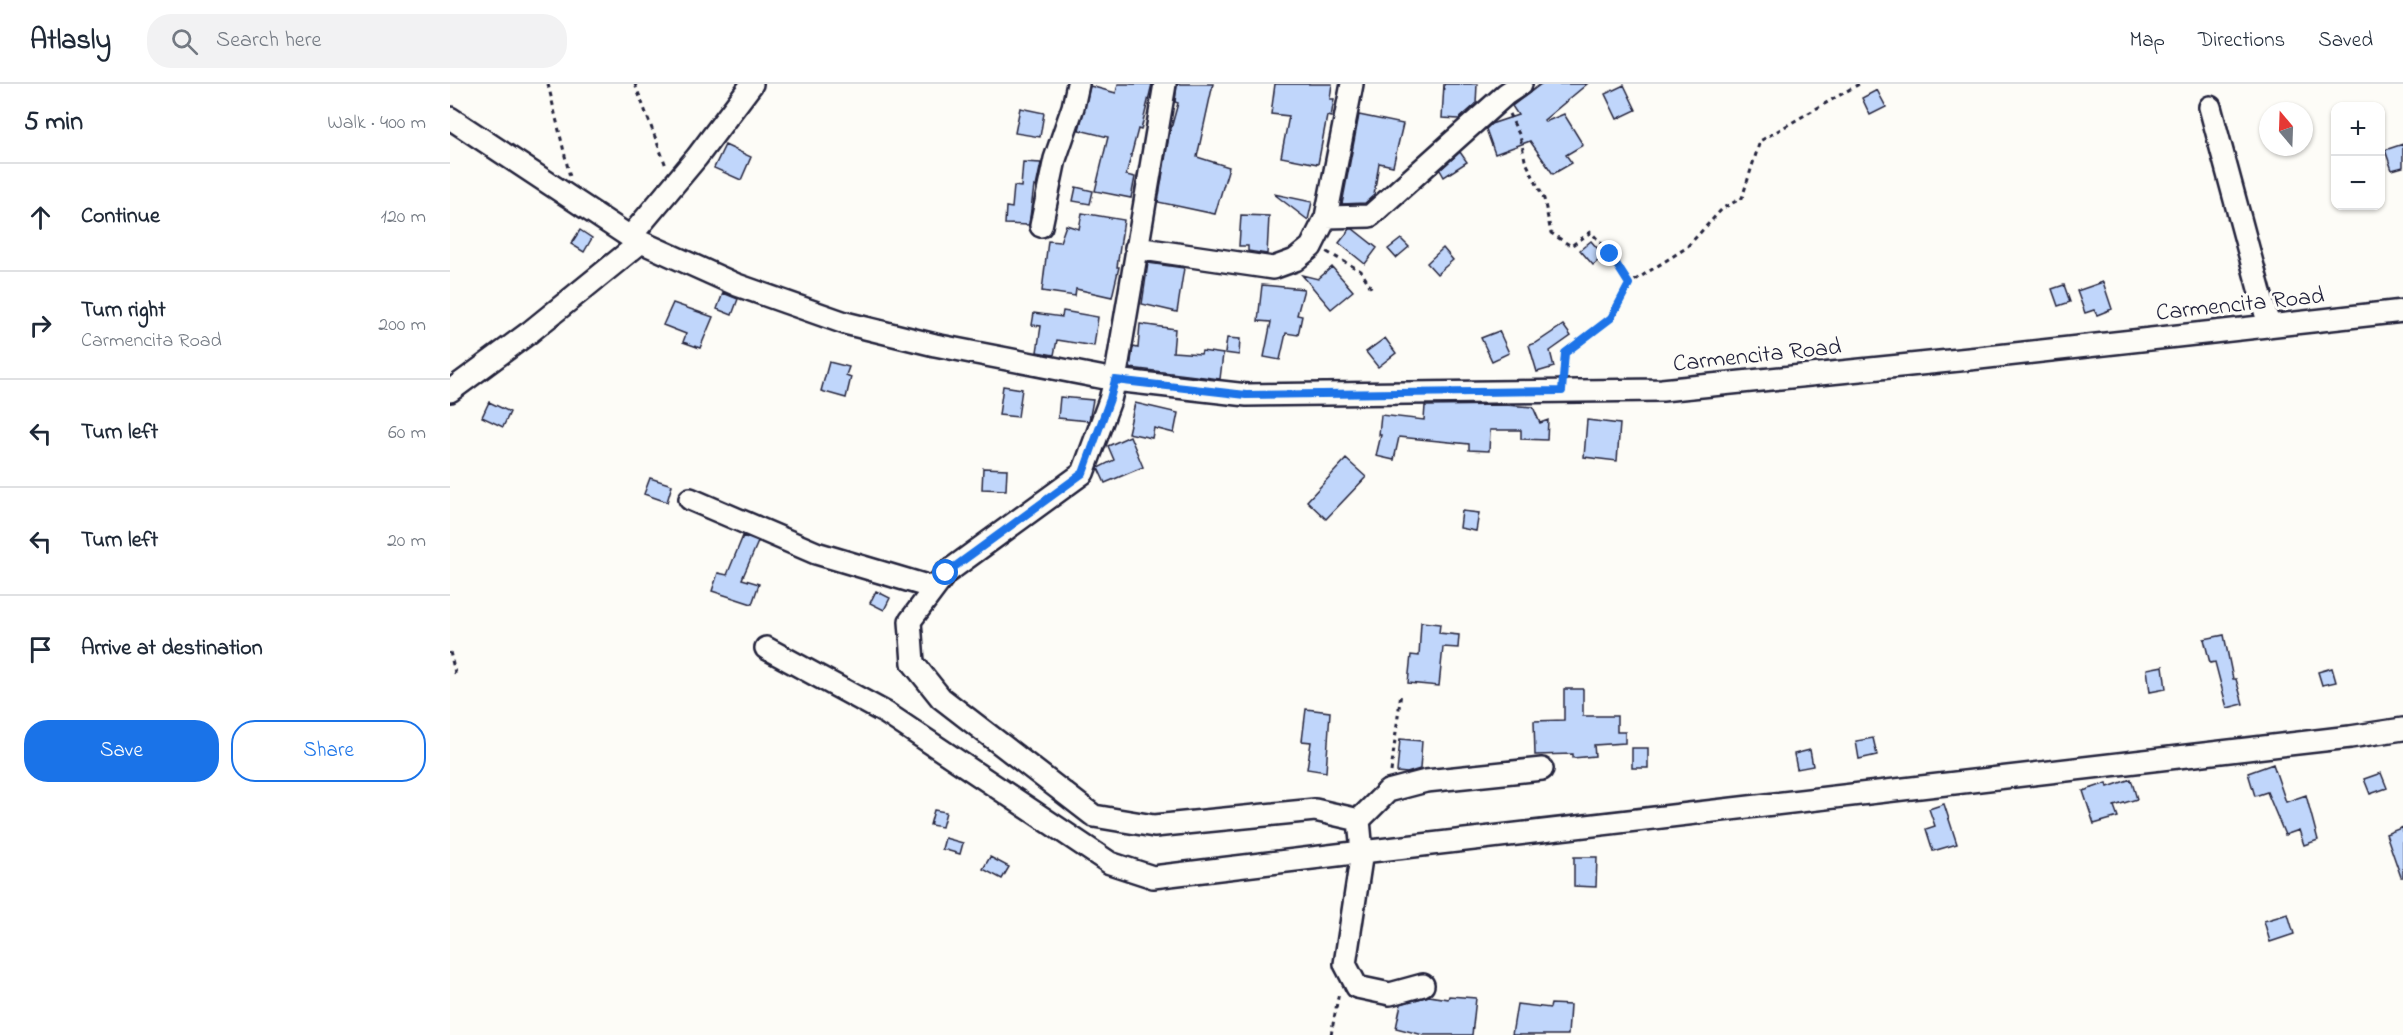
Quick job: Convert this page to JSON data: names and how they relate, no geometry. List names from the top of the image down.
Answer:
{
  "streets": {
    "street": ["Carmencita Road"]
  },
  "north": "top",
  "page": {
    "header": "Atlasly",
    "search": "Search here",
    "nav": ["Map", "Directions", "Saved"],
    "heading": ["5 min", "Walk · 400 m"],
    "map_buttons": ["+", "−"],
    "list": [
      ["Continue", "120 m"],
      ["Turn right", "Carmencita Road", "200 m"],
      ["Turn left", "60 m"],
      ["Turn left", "20 m"],
      "Arrive at destination"
    ],
    "buttons": ["Save", "Share"]
  }
}
